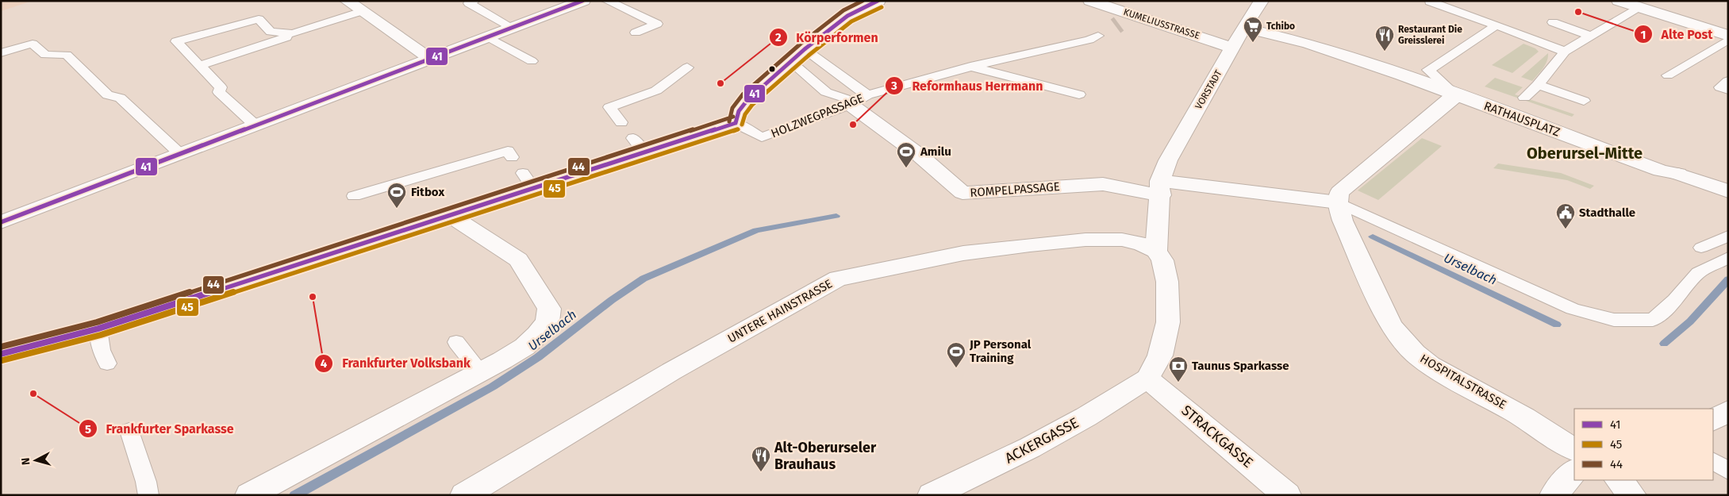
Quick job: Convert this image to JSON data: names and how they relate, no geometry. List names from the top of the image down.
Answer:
{
  "streets": {
    "street": [
      "KUMELIUSSTRASSE",
      "VORSTADT",
      "RATHAUSPLATZ",
      "ROMPELPASSAGE",
      "UNTERE HAINSTRASSE",
      "HOSPITALSTRASSE",
      "STRACKGASSE",
      "ACKERGASSE"
    ],
    "lane": ["HOLZWEGPASSAGE"]
  },
  "crossings": [
    ["KUMELIUSSTRASSE", "VORSTADT"],
    ["VORSTADT", "RATHAUSPLATZ"],
    ["VORSTADT", "ROMPELPASSAGE"],
    ["VORSTADT", "UNTERE HAINSTRASSE"],
    ["VORSTADT", "STRACKGASSE"],
    ["VORSTADT", "ACKERGASSE"],
    ["HOLZWEGPASSAGE", "ROMPELPASSAGE"],
    ["STRACKGASSE", "ACKERGASSE"]
  ],
  "districts": ["Oberursel-Mitte"],
  "water": ["Urselbach"],
  "places": {
    "other": [
      "Alte Post",
      "Körperformen",
      "Reformhaus Herrmann",
      "Frankfurter Volksbank",
      "Frankfurter Sparkasse"
    ],
    "supermarket": ["Tchibo"],
    "restaurant": ["Restaurant Die Greisslerei", "Alt-Oberurseler Brauhaus"],
    "sports": ["Amilu", "Fitbox", "JP Personal Training"],
    "public building": ["Stadthalle"],
    "bank": ["Taunus Sparkasse"]
  },
  "lines": ["transit line 41", "transit line 44", "transit line 45"],
  "legend": ["41", "45", "44"],
  "north": "left"
}
